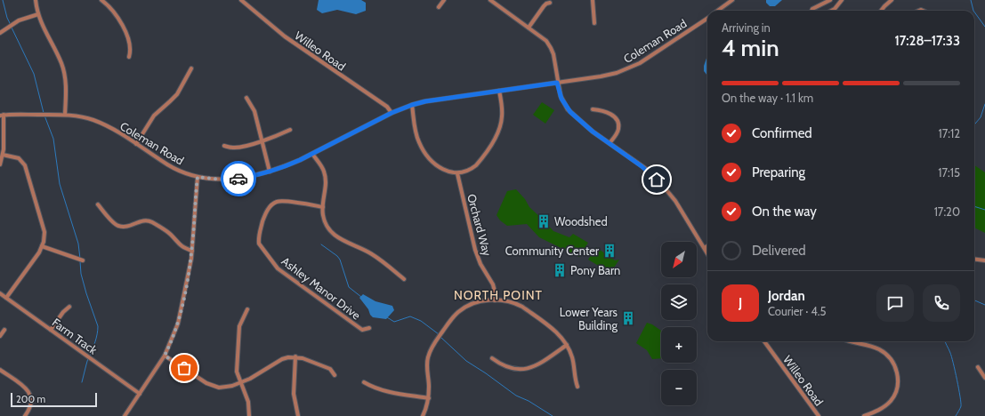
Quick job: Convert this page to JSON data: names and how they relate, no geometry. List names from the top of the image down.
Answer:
{
  "streets": {
    "street": [
      "Coleman Road",
      "Willeo Road",
      "Orchard Way",
      "Ashley Manor Drive",
      "Farm Track"
    ]
  },
  "crossings": [
    ["Coleman Road", "Willeo Road"]
  ],
  "districts": ["NORTH POINT"],
  "places": {
    "building": [
      "Woodshed",
      "Community Center",
      "Pony Barn",
      "Lower Years Building"
    ]
  },
  "scale_bar": "200 m",
  "north": "bottom left",
  "page": {
    "heading": ["4 min", "Arriving in", "17:28–17:33"],
    "panel": ["Jordan", "Courier · 4.5"],
    "bar": "On the way · 1.1 km",
    "list": [
      ["Confirmed", "17:12"],
      ["Preparing", "17:15"],
      ["On the way", "17:20"],
      "Delivered"
    ],
    "map_buttons": ["+", "−"],
    "round": "J",
    "scale": "200 m"
  }
}
